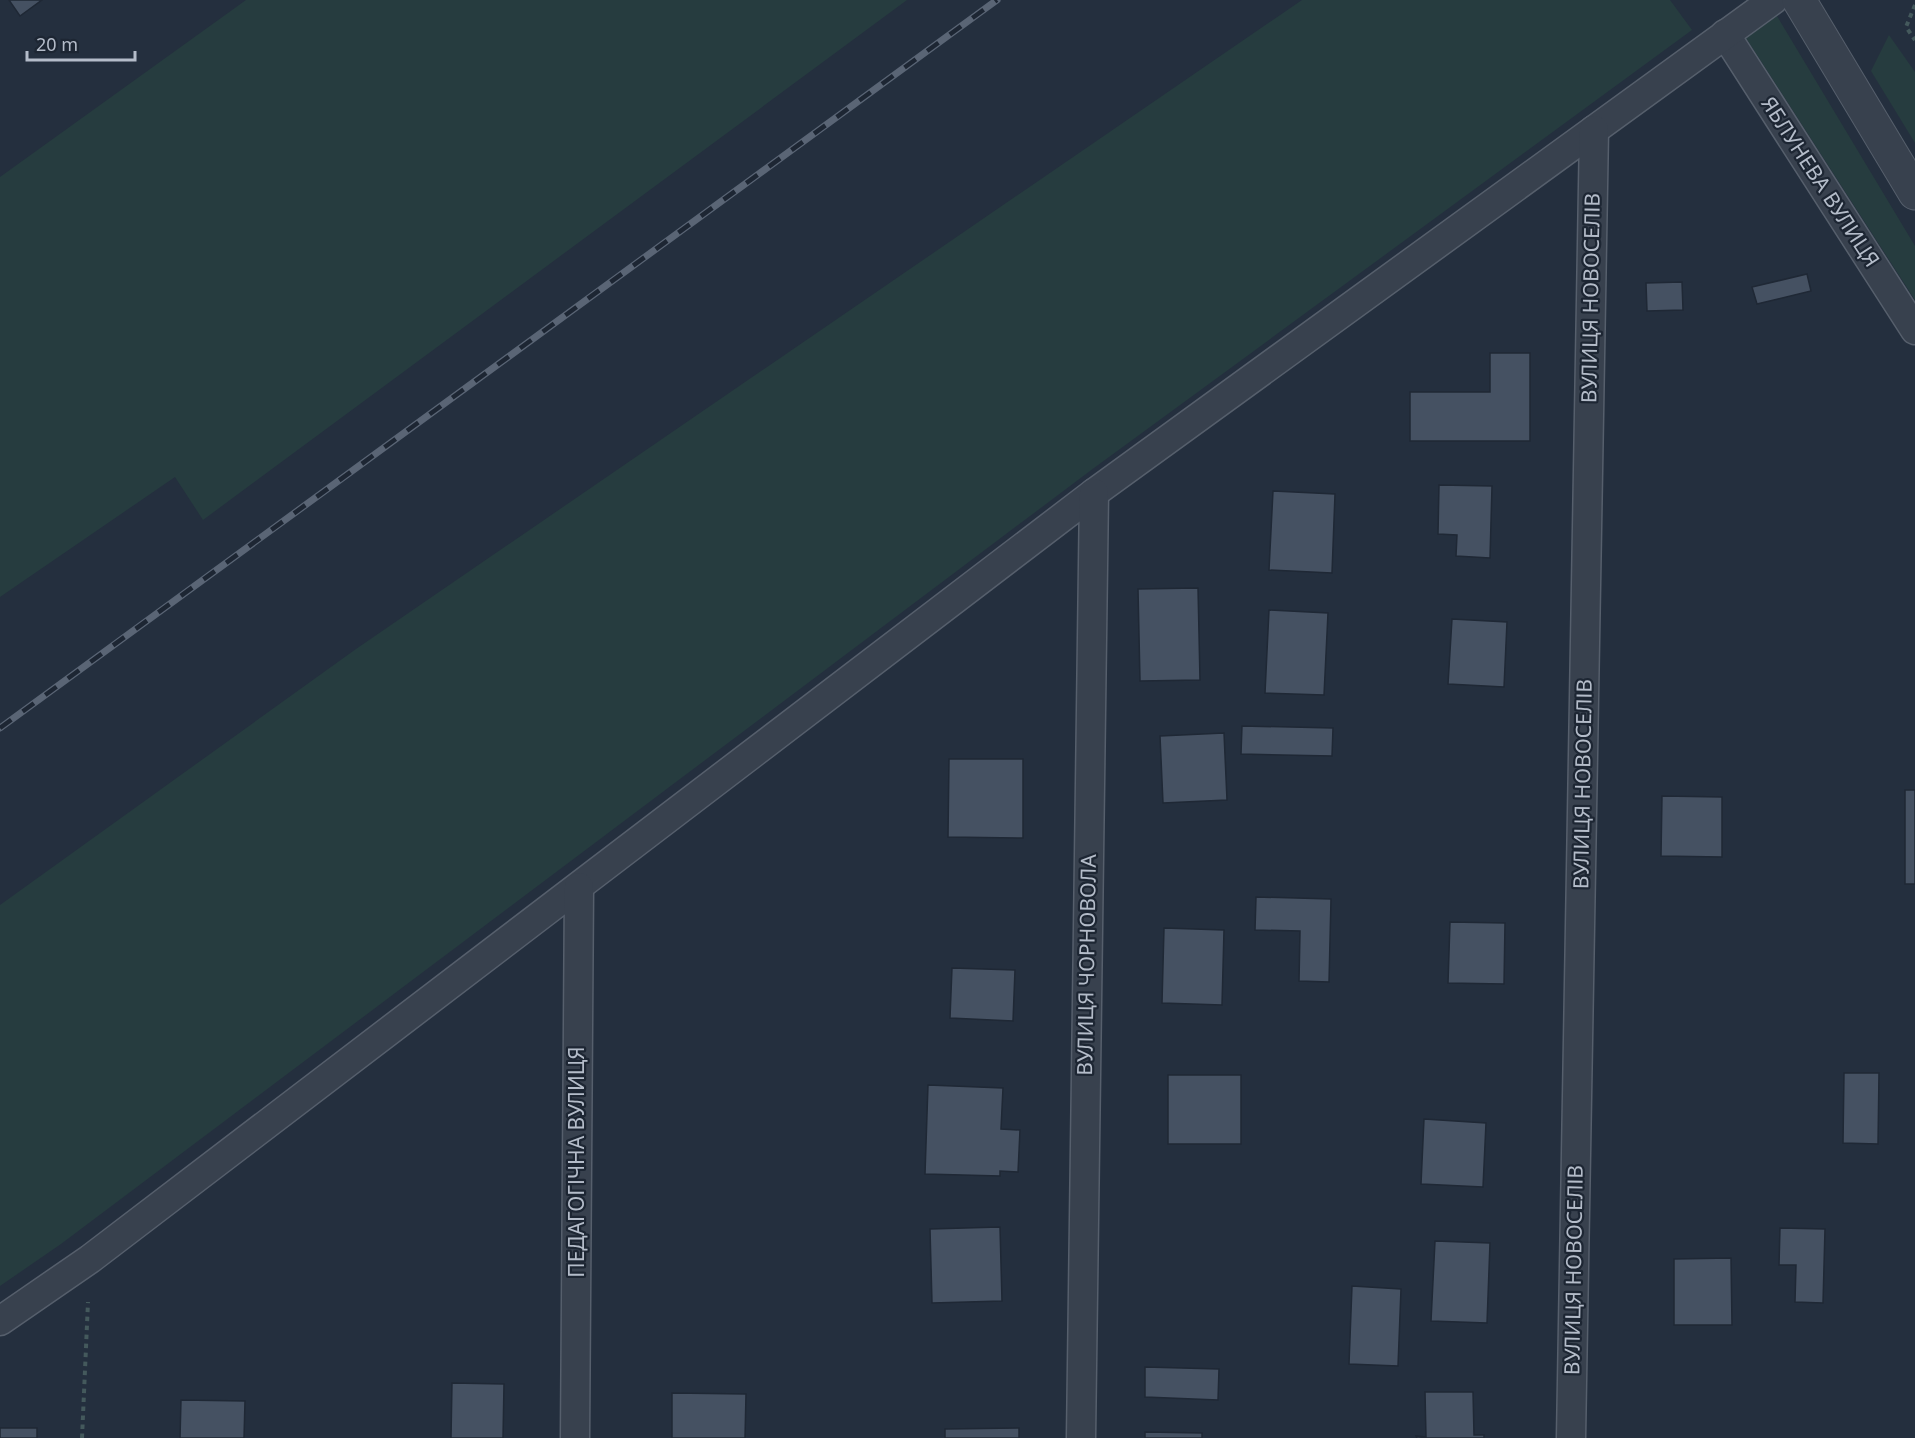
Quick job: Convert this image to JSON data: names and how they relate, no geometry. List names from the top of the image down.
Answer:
{
  "streets": {
    "street": [
      "ЯБЛУНЕВА ВУЛИЦЯ",
      "ВУЛИЦЯ НОВОСЕЛІВ",
      "ВУЛИЦЯ ЧОРНОВОЛА",
      "ПЕДАГОГІЧНА ВУЛИЦЯ"
    ]
  },
  "scale_bar": "20 m"
}
